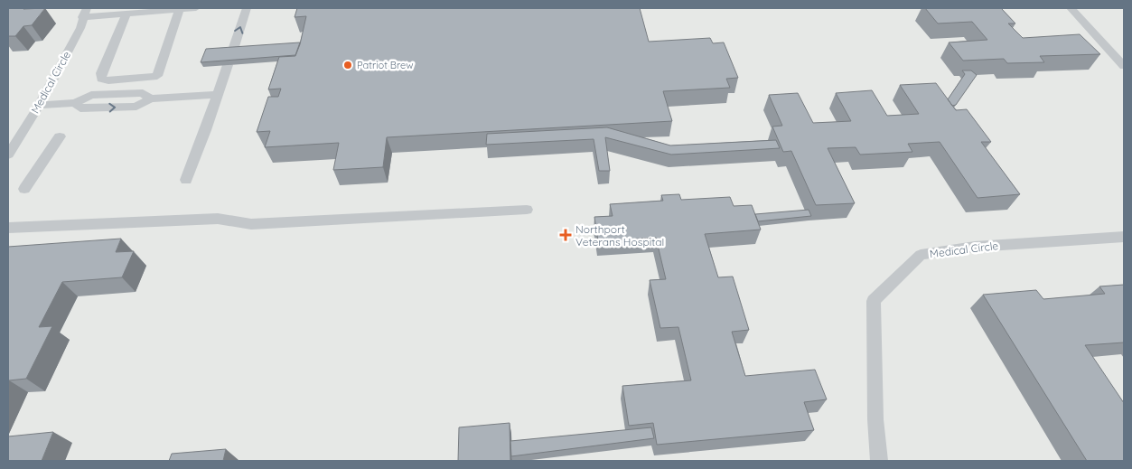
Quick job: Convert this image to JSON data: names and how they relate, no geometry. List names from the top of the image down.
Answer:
{
  "streets": {
    "lane": ["Medical Circle"]
  },
  "places": {
    "other": ["Patriot Brew"],
    "health": ["Northport Veterans Hospital"]
  }
}
